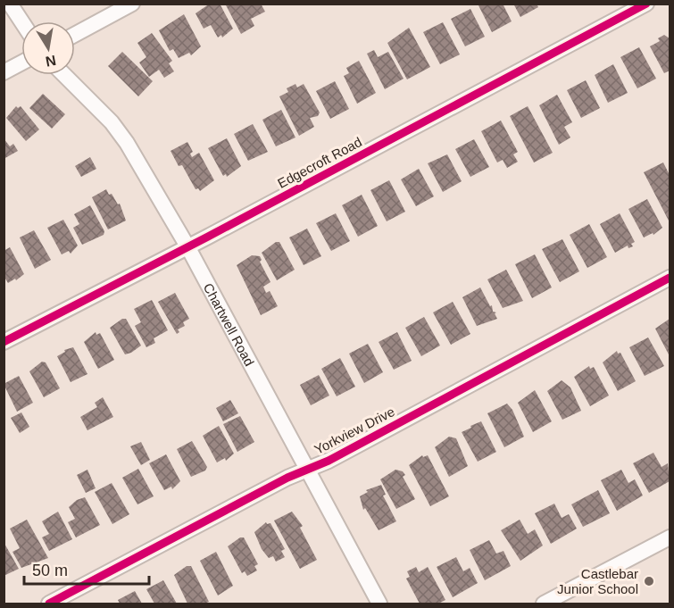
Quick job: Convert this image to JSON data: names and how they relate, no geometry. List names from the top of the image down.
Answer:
{
  "streets": {
    "street": ["Edgecroft Road", "Chartwell Road", "Yorkview Drive"]
  },
  "crossings": [
    ["Edgecroft Road", "Chartwell Road"],
    ["Chartwell Road", "Yorkview Drive"]
  ],
  "places": ["Castlebar Junior School"],
  "scale_bar": "50 m",
  "north": "bottom"
}
